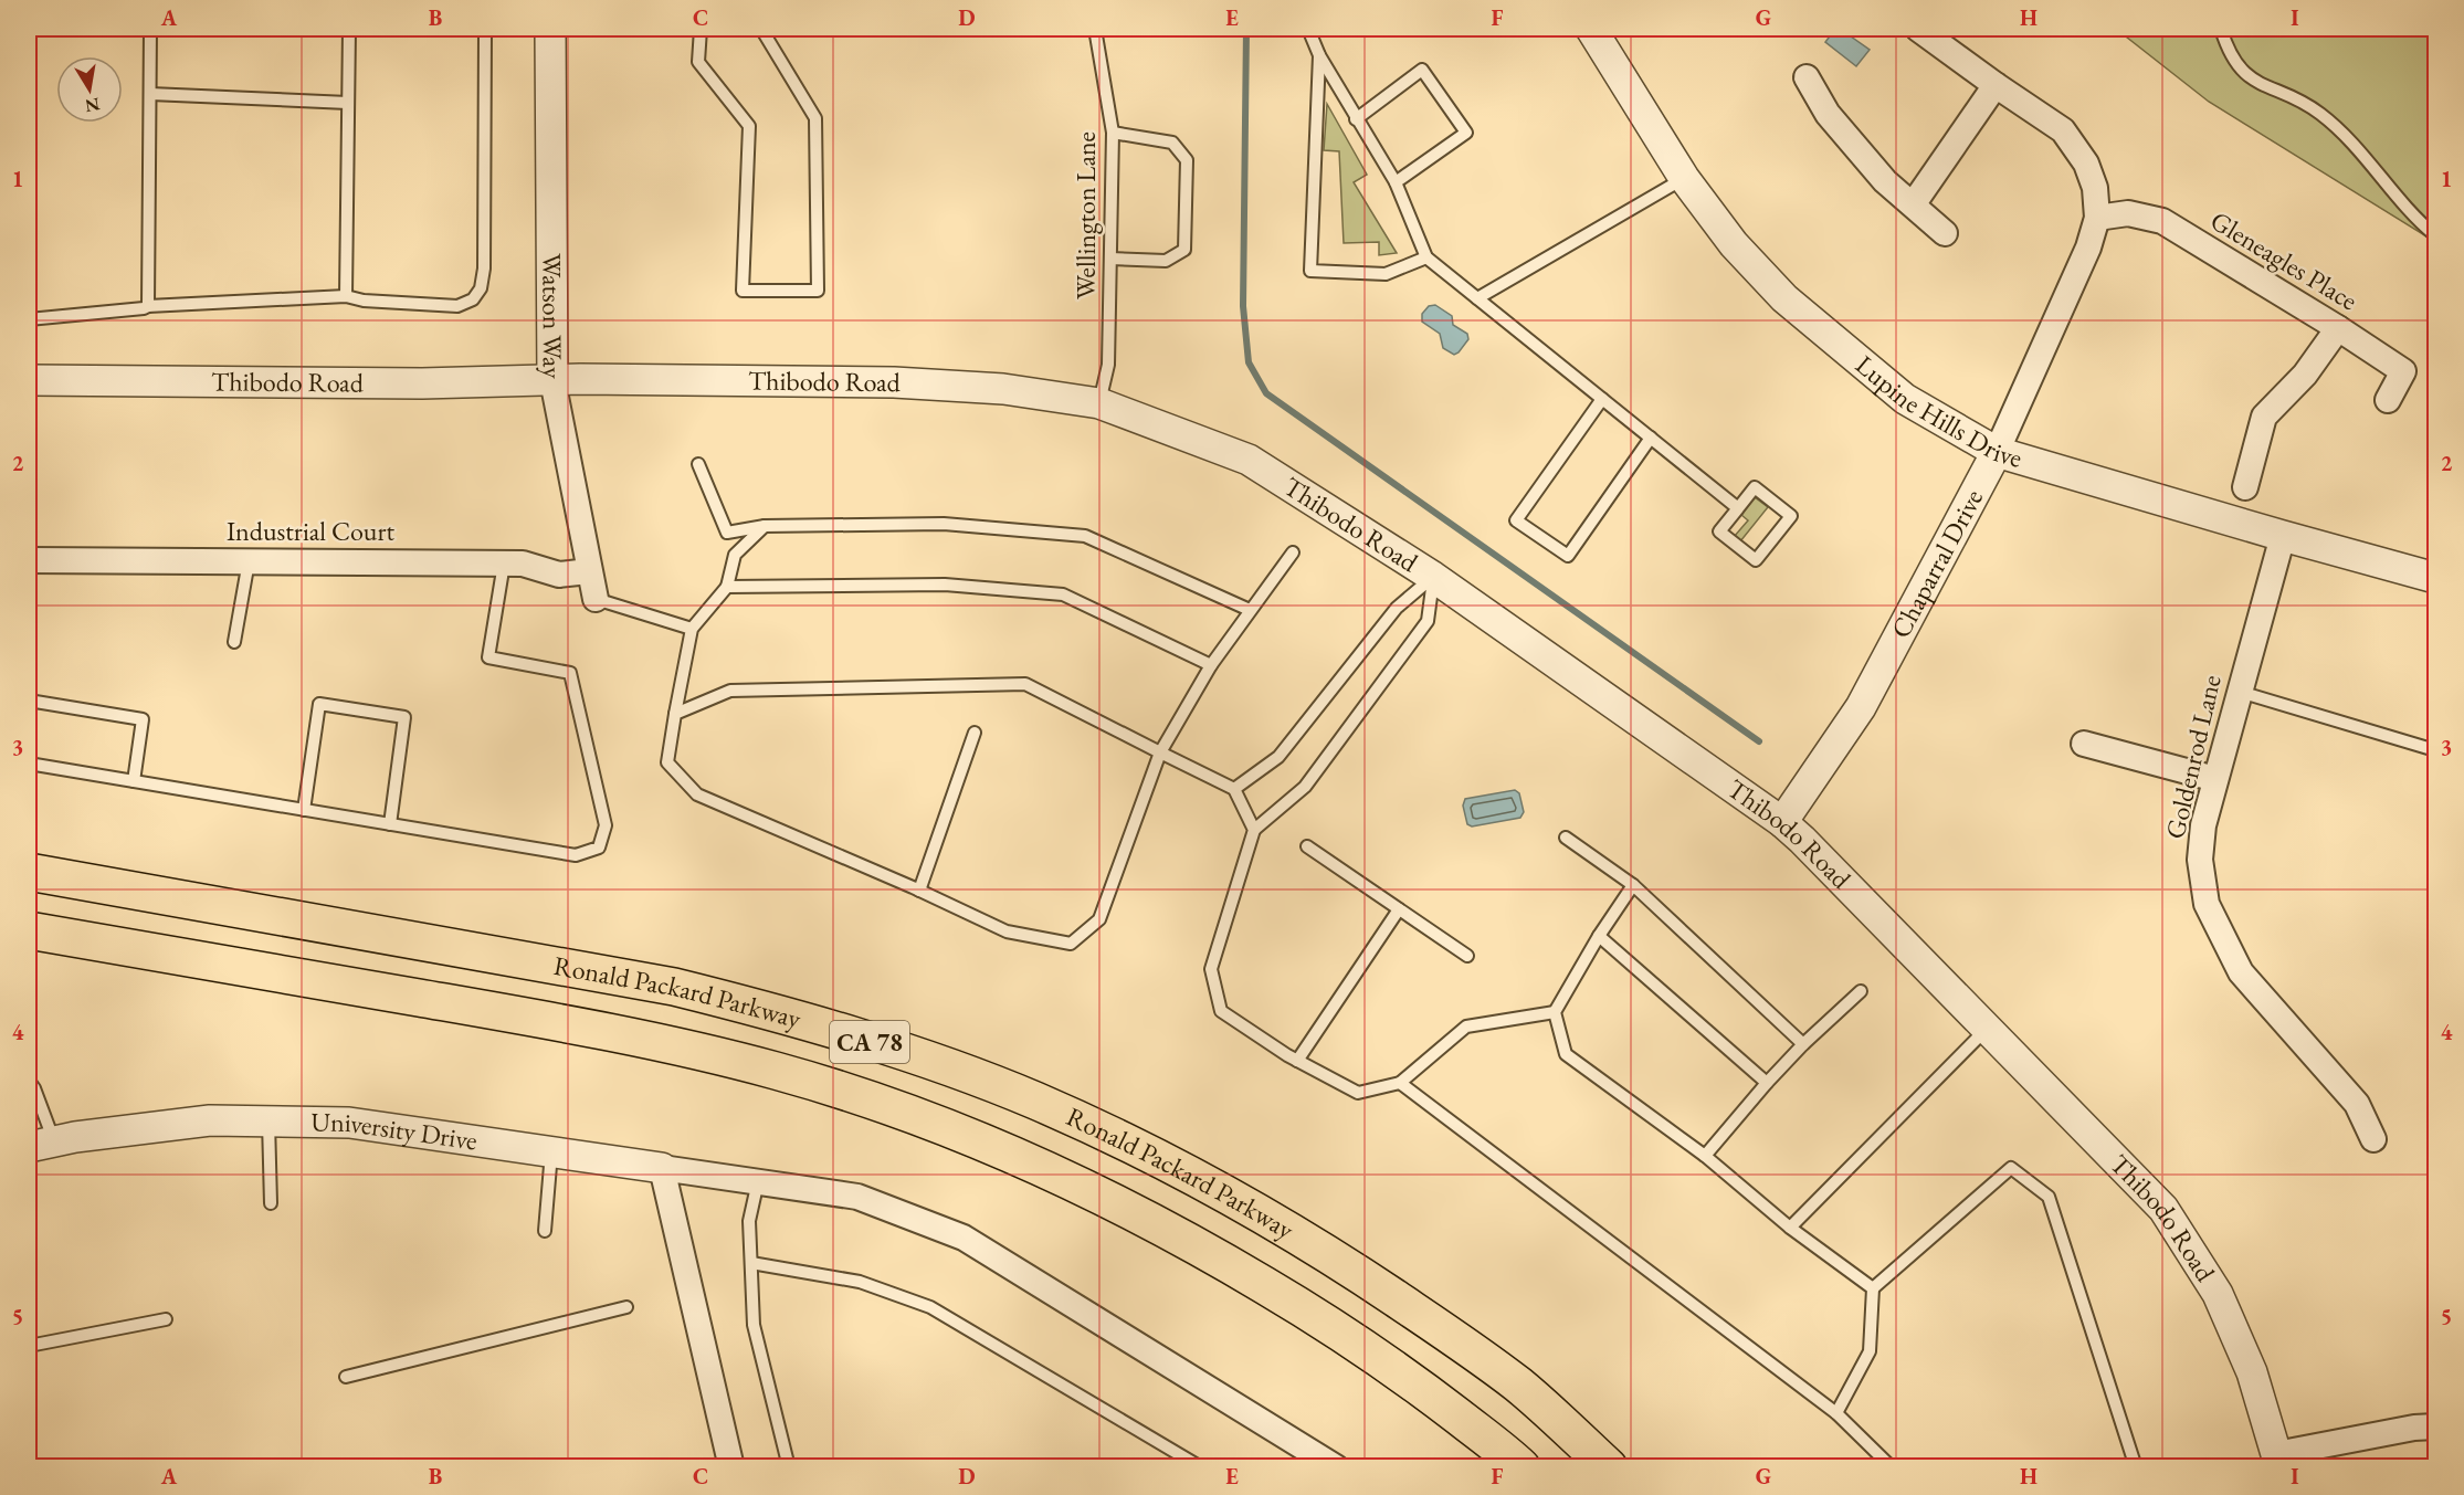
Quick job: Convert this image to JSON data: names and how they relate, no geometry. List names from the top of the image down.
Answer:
{
  "streets": {
    "highway": ["Ronald Packard Parkway", "CA 78"],
    "street": [
      "Gleneagles Place",
      "Watson Way",
      "Thibodo Road",
      "Lupine Hills Drive",
      "Industrial Court",
      "Chaparral Drive",
      "Goldenrod Lane",
      "University Drive"
    ],
    "lane": ["Wellington Lane"]
  },
  "crossings": [
    ["Wellington Lane", "Thibodo Road"],
    ["Gleneagles Place", "Chaparral Drive"],
    ["Watson Way", "Thibodo Road"],
    ["Watson Way", "Industrial Court"],
    ["Thibodo Road", "Chaparral Drive"],
    ["Lupine Hills Drive", "Chaparral Drive"],
    ["Lupine Hills Drive", "Goldenrod Lane"]
  ],
  "north": "bottom",
  "grid": {
    "columns": [
      "A",
      "B",
      "C",
      "D",
      "E",
      "F",
      "G",
      "H",
      "I"
    ],
    "rows": [
      "1",
      "2",
      "3",
      "4",
      "5"
    ]
  }
}
